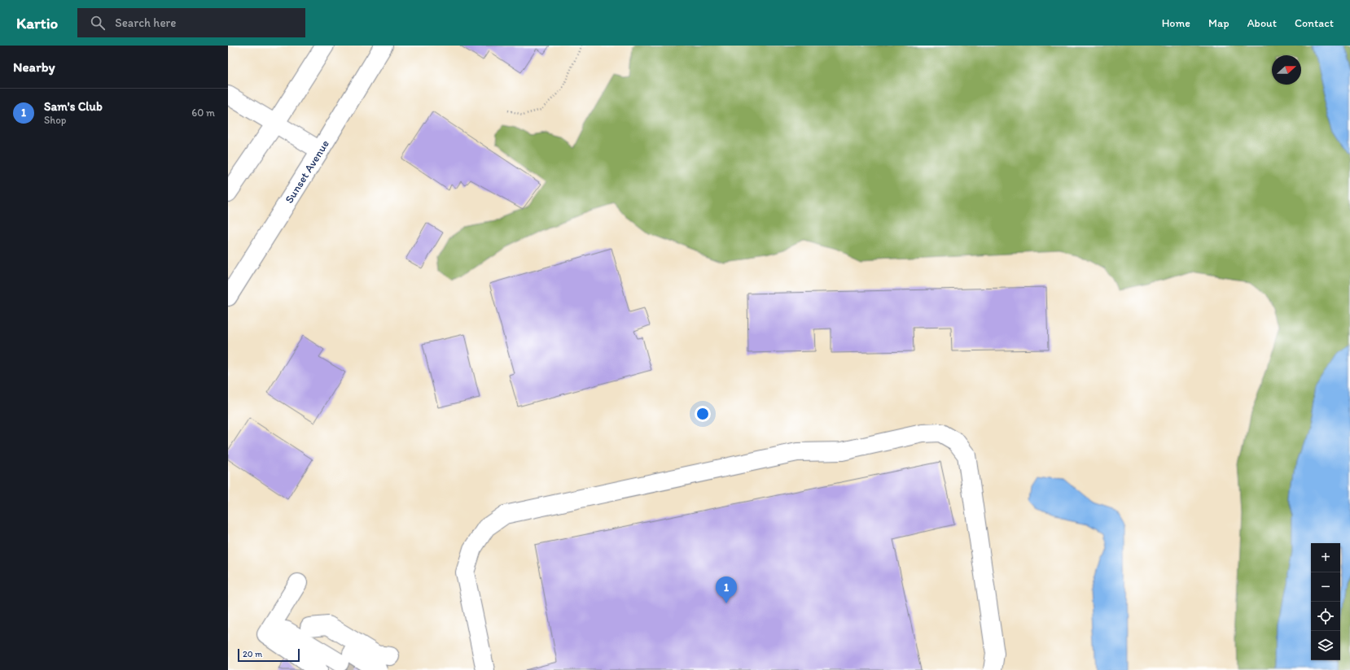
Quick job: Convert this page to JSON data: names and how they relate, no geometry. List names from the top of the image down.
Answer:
{
  "streets": {
    "main road": ["Sunset Avenue"]
  },
  "scale_bar": "20 m",
  "north": "right",
  "page": {
    "header": "Kartio",
    "search": "Search here",
    "nav": [
      "Home",
      "Map",
      "About",
      "Contact"
    ],
    "heading": "Nearby",
    "list": [
      {
        "mark": "1",
        "name": "Sam's Club",
        "note": "Shop",
        "value": "60 m"
      }
    ],
    "map_buttons": ["+", "−"],
    "pins": "1",
    "scale": "20 m"
  }
}
